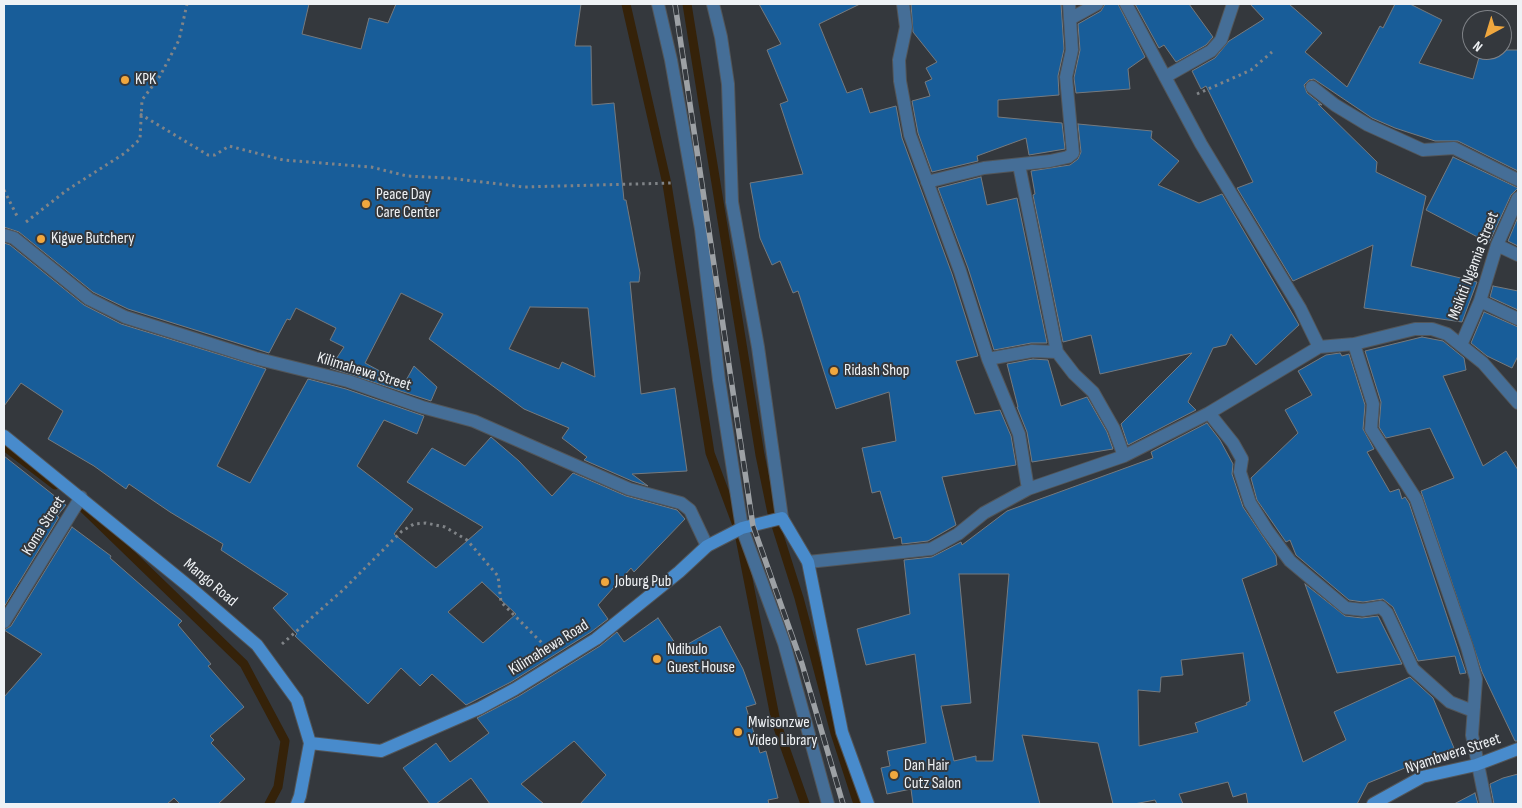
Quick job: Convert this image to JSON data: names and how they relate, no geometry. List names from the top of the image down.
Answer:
{
  "streets": {
    "street": [
      "Msikiti Ngamia Street",
      "Kilimahewa Street",
      "Koma Street",
      "Mango Road",
      "Kilimahewa Road",
      "Nyambwera Street"
    ]
  },
  "crossings": [
    ["Kilimahewa Street", "Kilimahewa Road"],
    ["Koma Street", "Mango Road"],
    ["Mango Road", "Kilimahewa Road"]
  ],
  "places": [
    "KPK",
    "Peace Day Care Center",
    "Kigwe Butchery",
    "Ridash Shop",
    "Joburg Pub",
    "Ndibulo Guest House",
    "Mwisonzwe Video Library",
    "Dan Hair Cutz Salon"
  ],
  "north": "bottom left"
}
